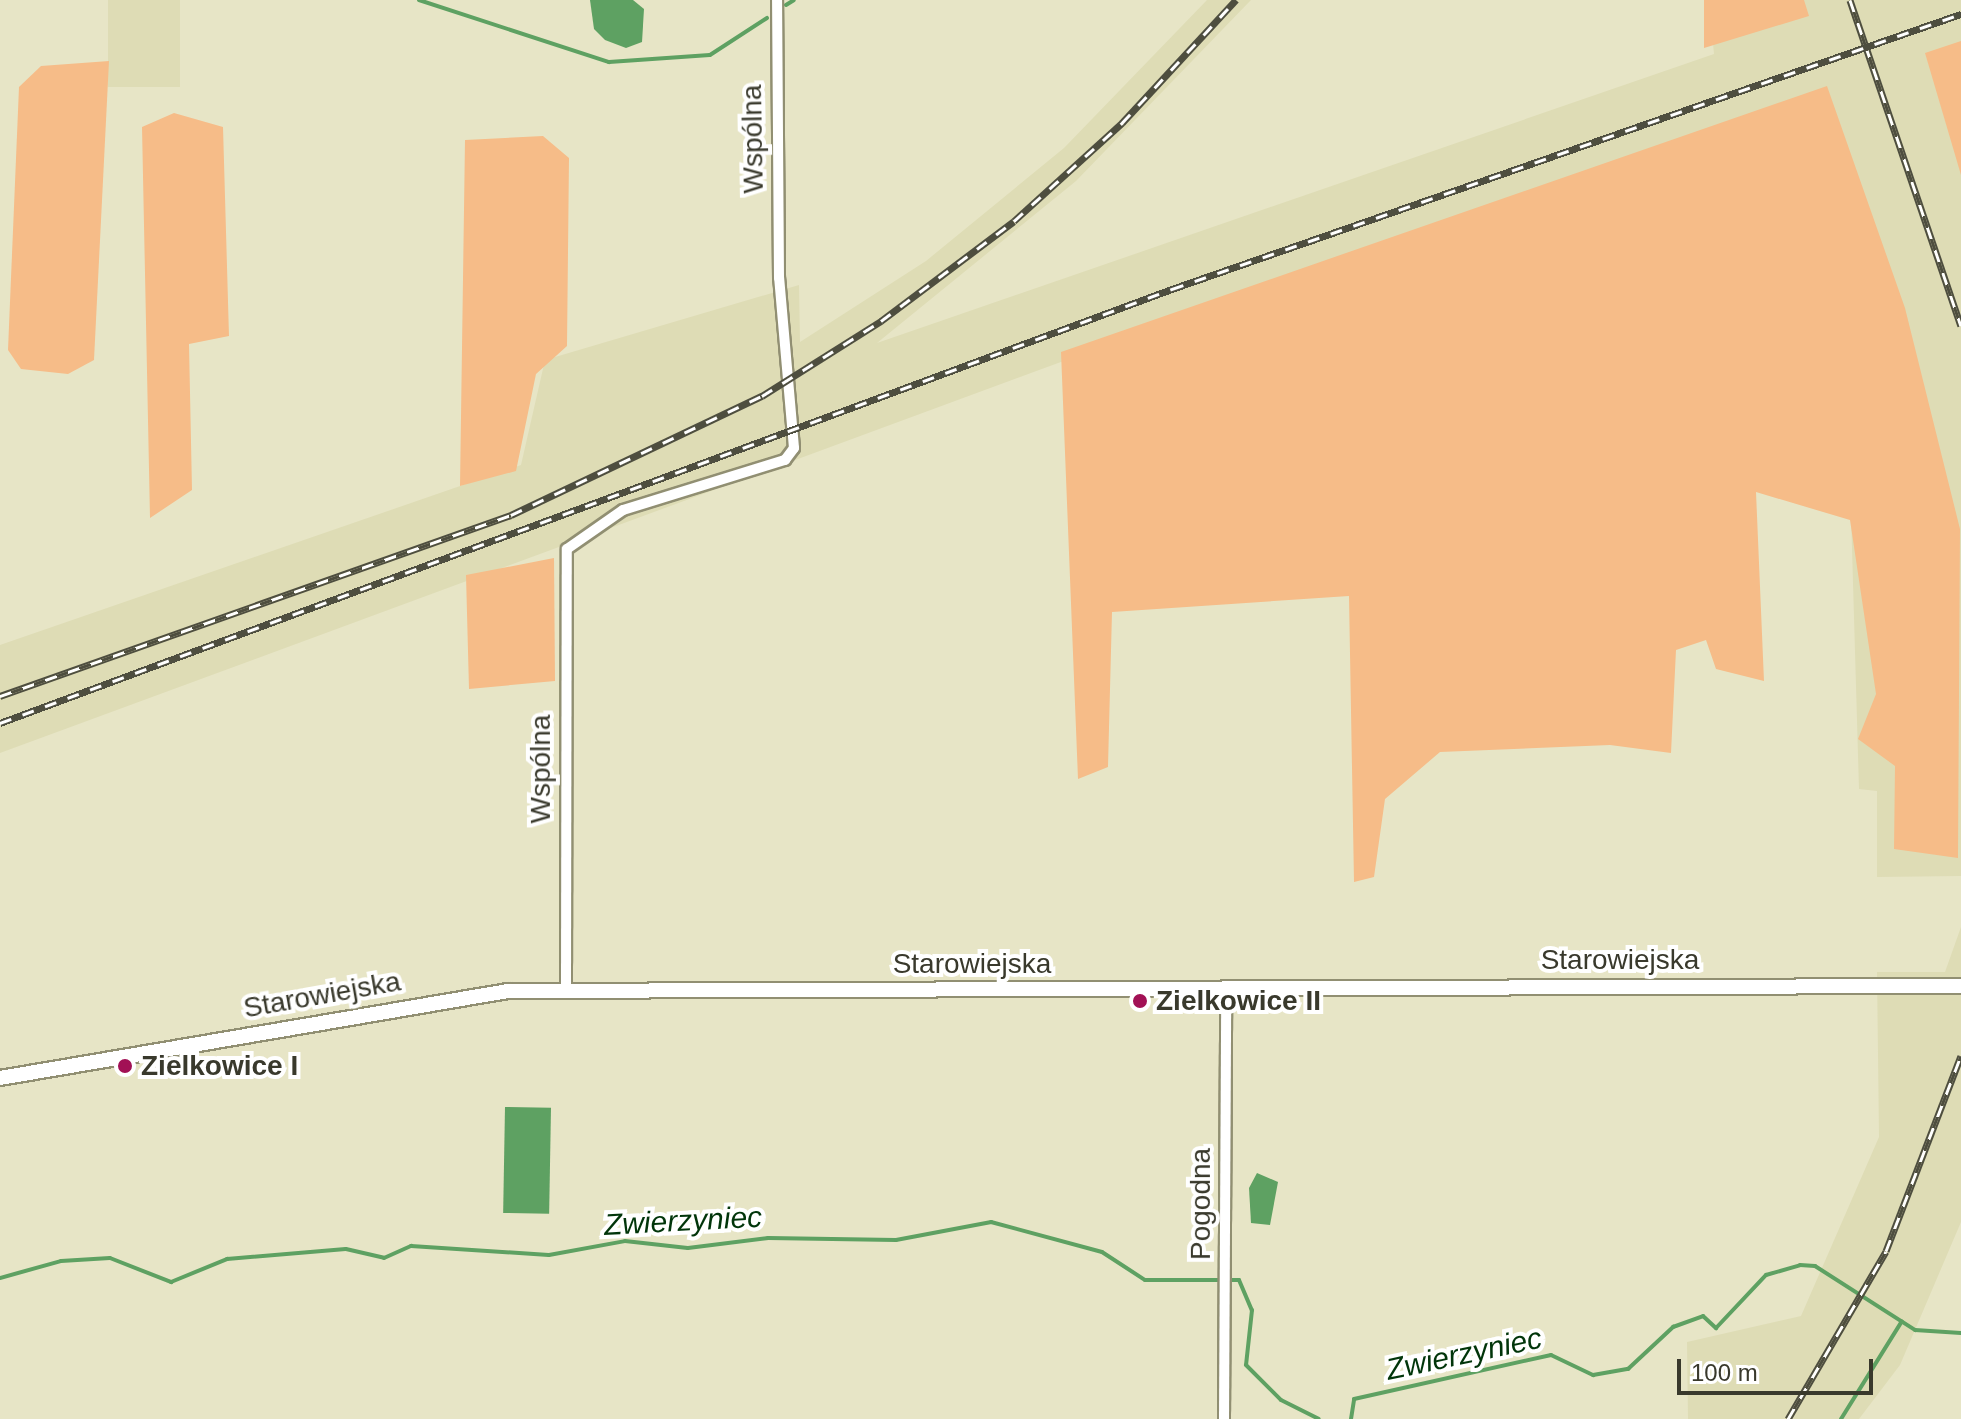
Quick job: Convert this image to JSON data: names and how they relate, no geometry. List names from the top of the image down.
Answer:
{
  "streets": {
    "street": ["Wspólna", "Starowiejska", "Pogodna"]
  },
  "crossings": [
    ["Wspólna", "Starowiejska"],
    ["Starowiejska", "Pogodna"]
  ],
  "water": ["Zwierzyniec"],
  "places": ["Zielkowice II", "Zielkowice I"],
  "scale_bar": "100 m"
}
